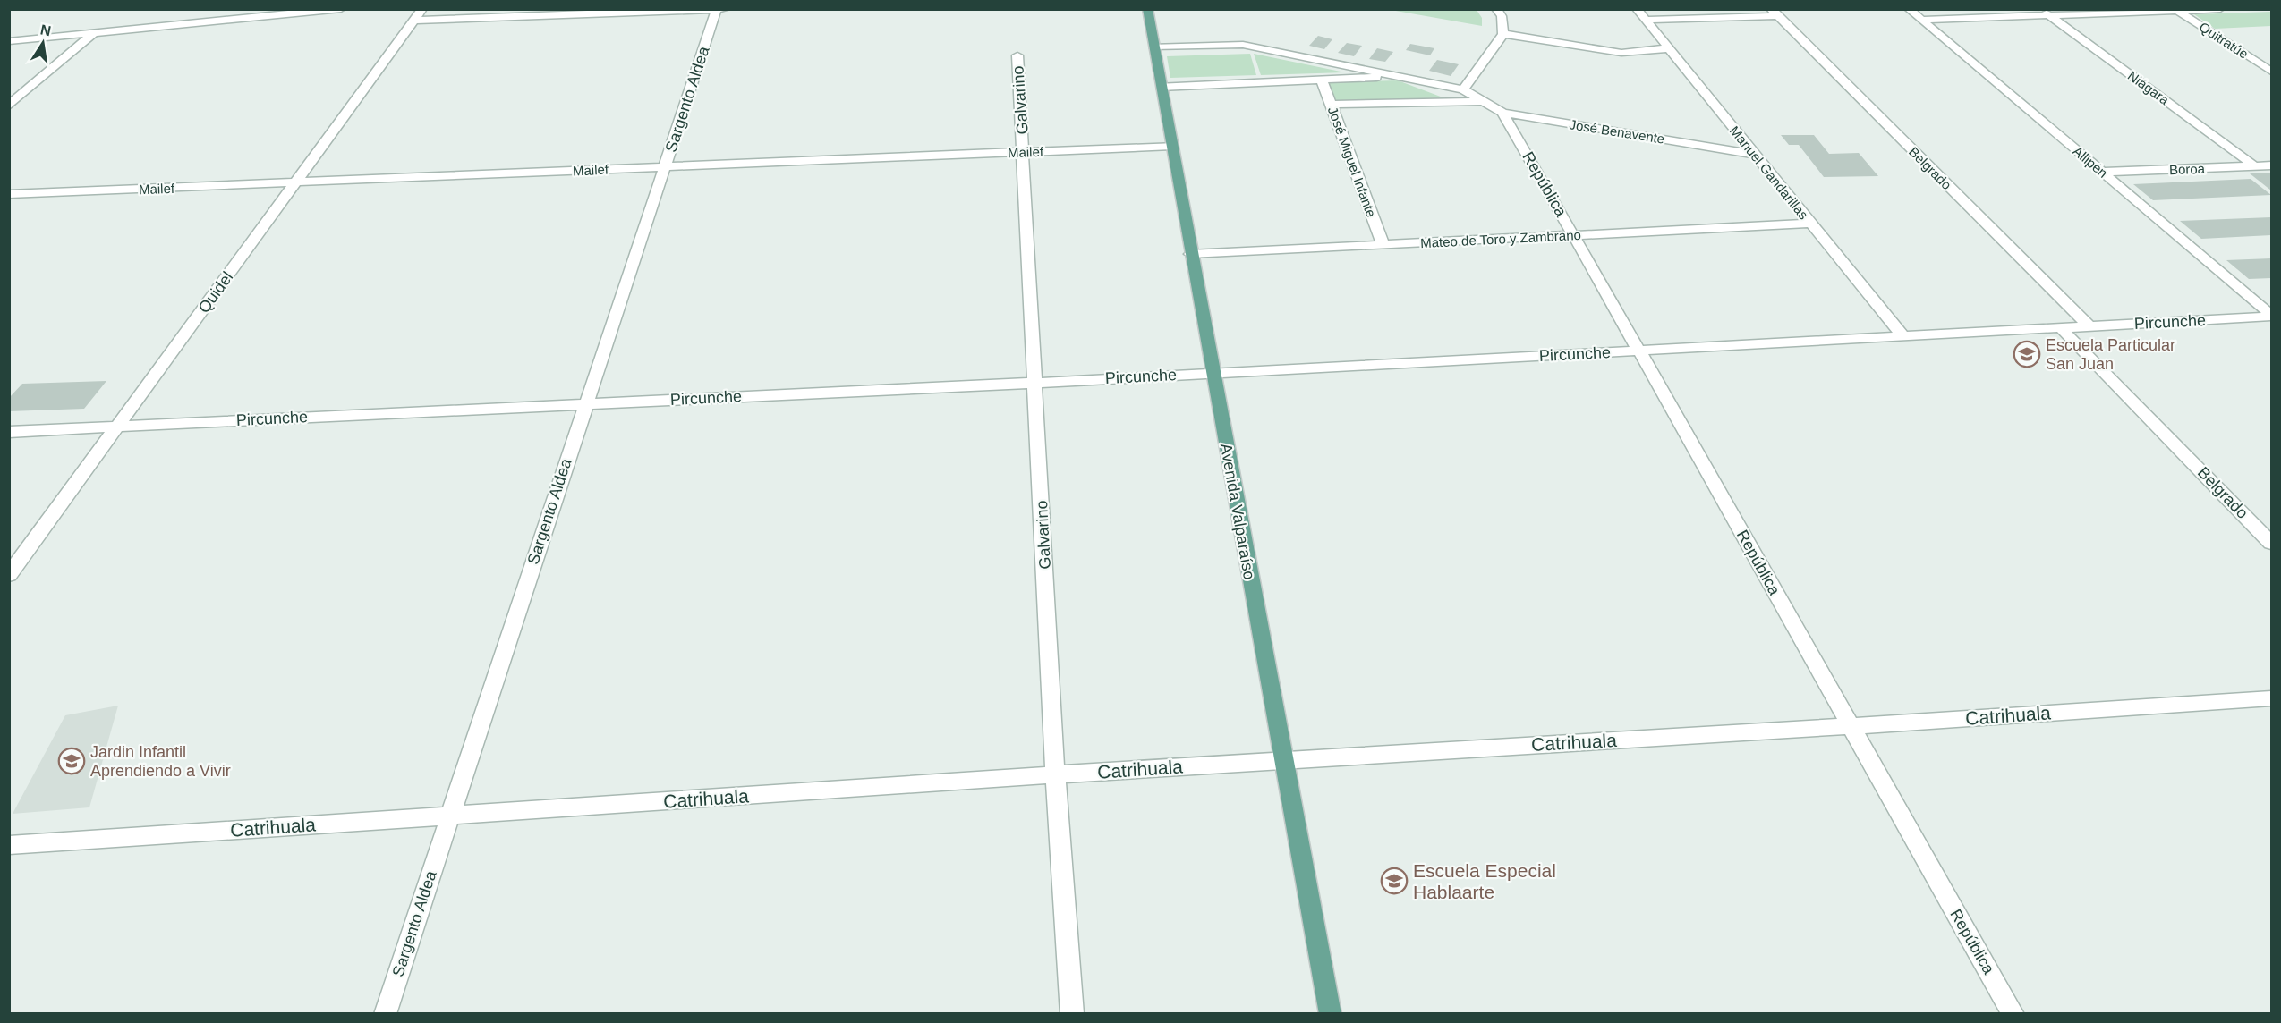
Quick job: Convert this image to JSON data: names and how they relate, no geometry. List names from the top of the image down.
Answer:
{
  "streets": {
    "main road": ["Avenida Valparaíso"],
    "street": [
      "Quitratúe",
      "Niágara",
      "Sargento Aldea",
      "Galvarino",
      "José Benavente",
      "Mailef",
      "José Miguel Infante",
      "Allipén",
      "Belgrado",
      "Boroa",
      "Manuel Gandarillas",
      "República",
      "Mateo de Toro y Zambrano",
      "Quidel",
      "Pircunche",
      "Catrihuala"
    ]
  },
  "crossings": [
    ["Niágara", "Boroa"],
    ["Sargento Aldea", "Mailef"],
    ["Sargento Aldea", "Pircunche"],
    ["Sargento Aldea", "Catrihuala"],
    ["Galvarino", "Mailef"],
    ["Galvarino", "Pircunche"],
    ["Galvarino", "Catrihuala"],
    ["José Benavente", "José Miguel Infante"],
    ["José Benavente", "Manuel Gandarillas"],
    ["José Benavente", "República"],
    ["José Benavente", "Avenida Valparaíso"],
    ["Mailef", "Quidel"],
    ["Mailef", "Avenida Valparaíso"],
    ["José Miguel Infante", "Mateo de Toro y Zambrano"],
    ["Allipén", "Boroa"],
    ["Allipén", "Pircunche"],
    ["Belgrado", "Pircunche"],
    ["Manuel Gandarillas", "Mateo de Toro y Zambrano"],
    ["Manuel Gandarillas", "Pircunche"],
    ["República", "Mateo de Toro y Zambrano"],
    ["República", "Pircunche"],
    ["República", "Catrihuala"],
    ["Mateo de Toro y Zambrano", "Avenida Valparaíso"],
    ["Quidel", "Pircunche"],
    ["Pircunche", "Avenida Valparaíso"],
    ["Avenida Valparaíso", "Catrihuala"]
  ],
  "places": {
    "school or university": ["Escuela Particular San Juan", "Jardin Infantil Aprendiendo a Vivir", "Escuela Especial Hablaarte"]
  },
  "north": "top"
}
